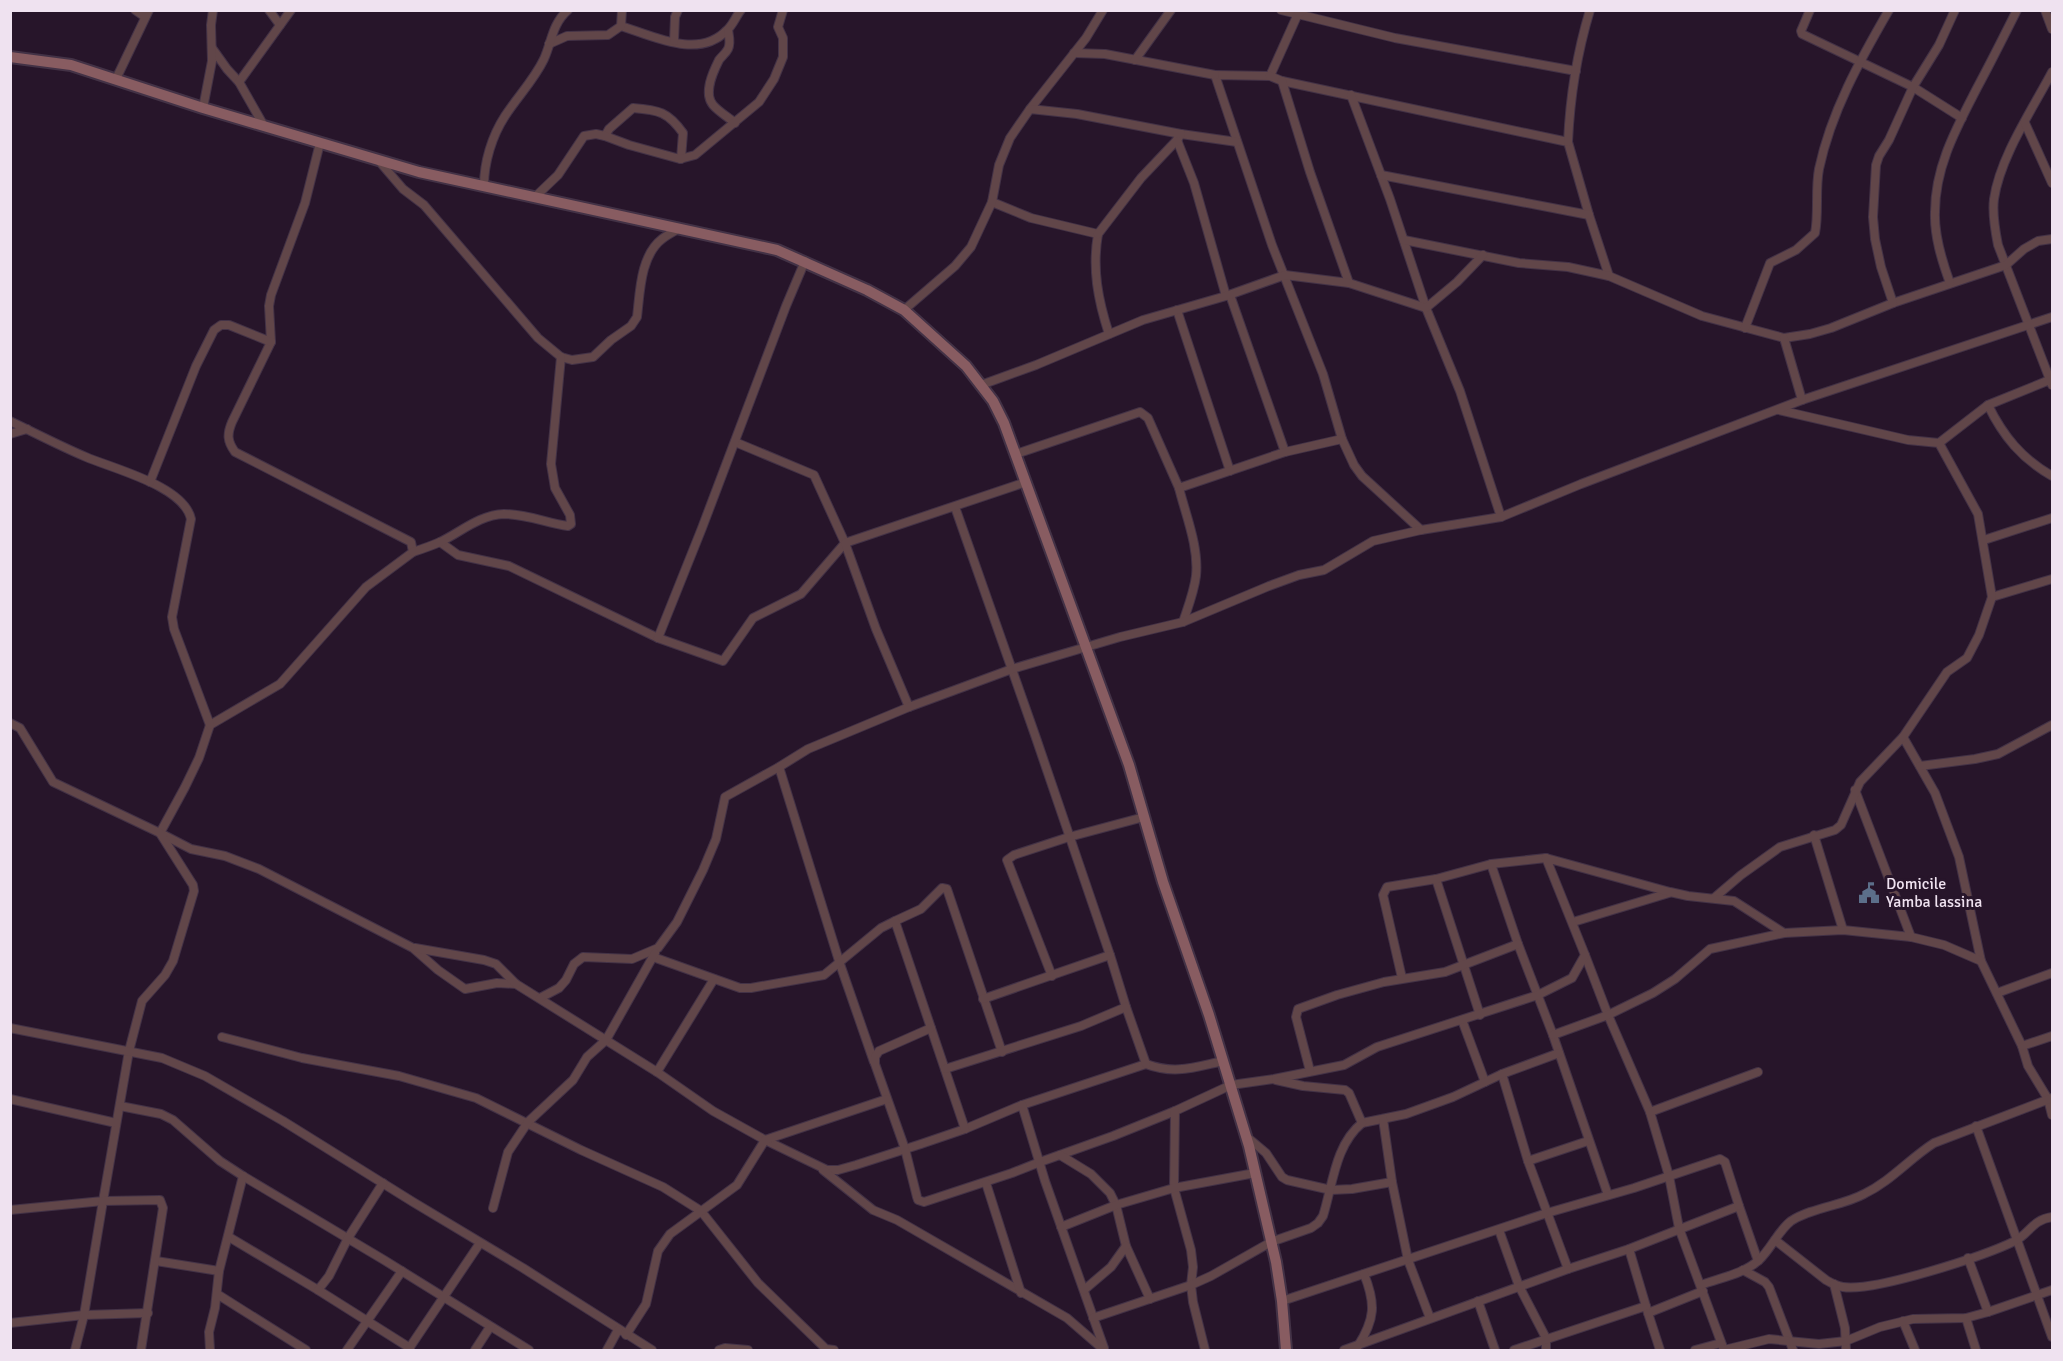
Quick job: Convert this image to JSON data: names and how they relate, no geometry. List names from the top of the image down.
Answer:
{
  "places": {
    "public building": ["Domicile Yamba lassina"]
  }
}
